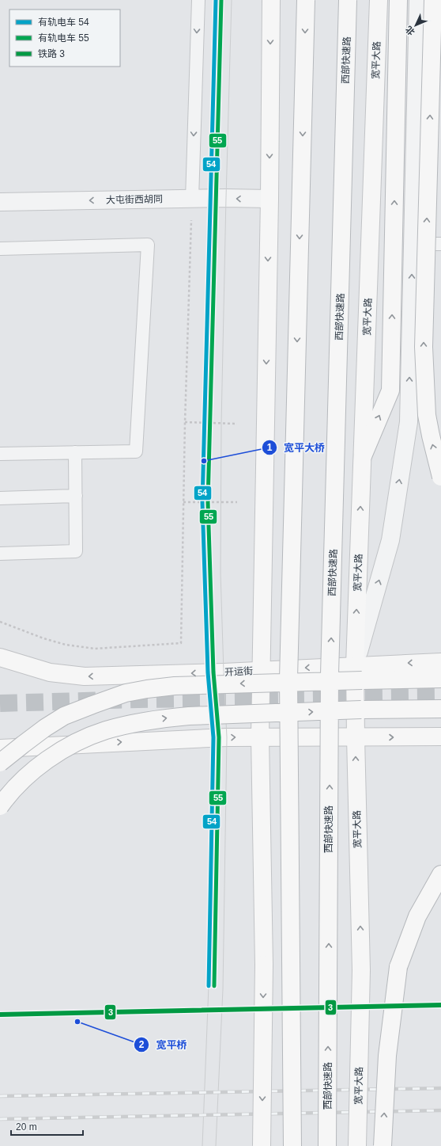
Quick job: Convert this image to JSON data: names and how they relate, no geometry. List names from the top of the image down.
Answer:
{
  "streets": {
    "main road": ["西部快速路", "宽平大路", "开运街"],
    "street": ["大屯街西胡同"]
  },
  "crossings": [
    ["宽平大路", "开运街"]
  ],
  "one_way": ["大屯街西胡同"],
  "places": ["宽平大桥", "宽平桥"],
  "lines": ["tram line 54", "tram line 55", "rail line 3"],
  "legend": ["有轨电车 54", "有轨电车 55", "铁路 3"],
  "scale_bar": "20 m",
  "north": "bottom left"
}
